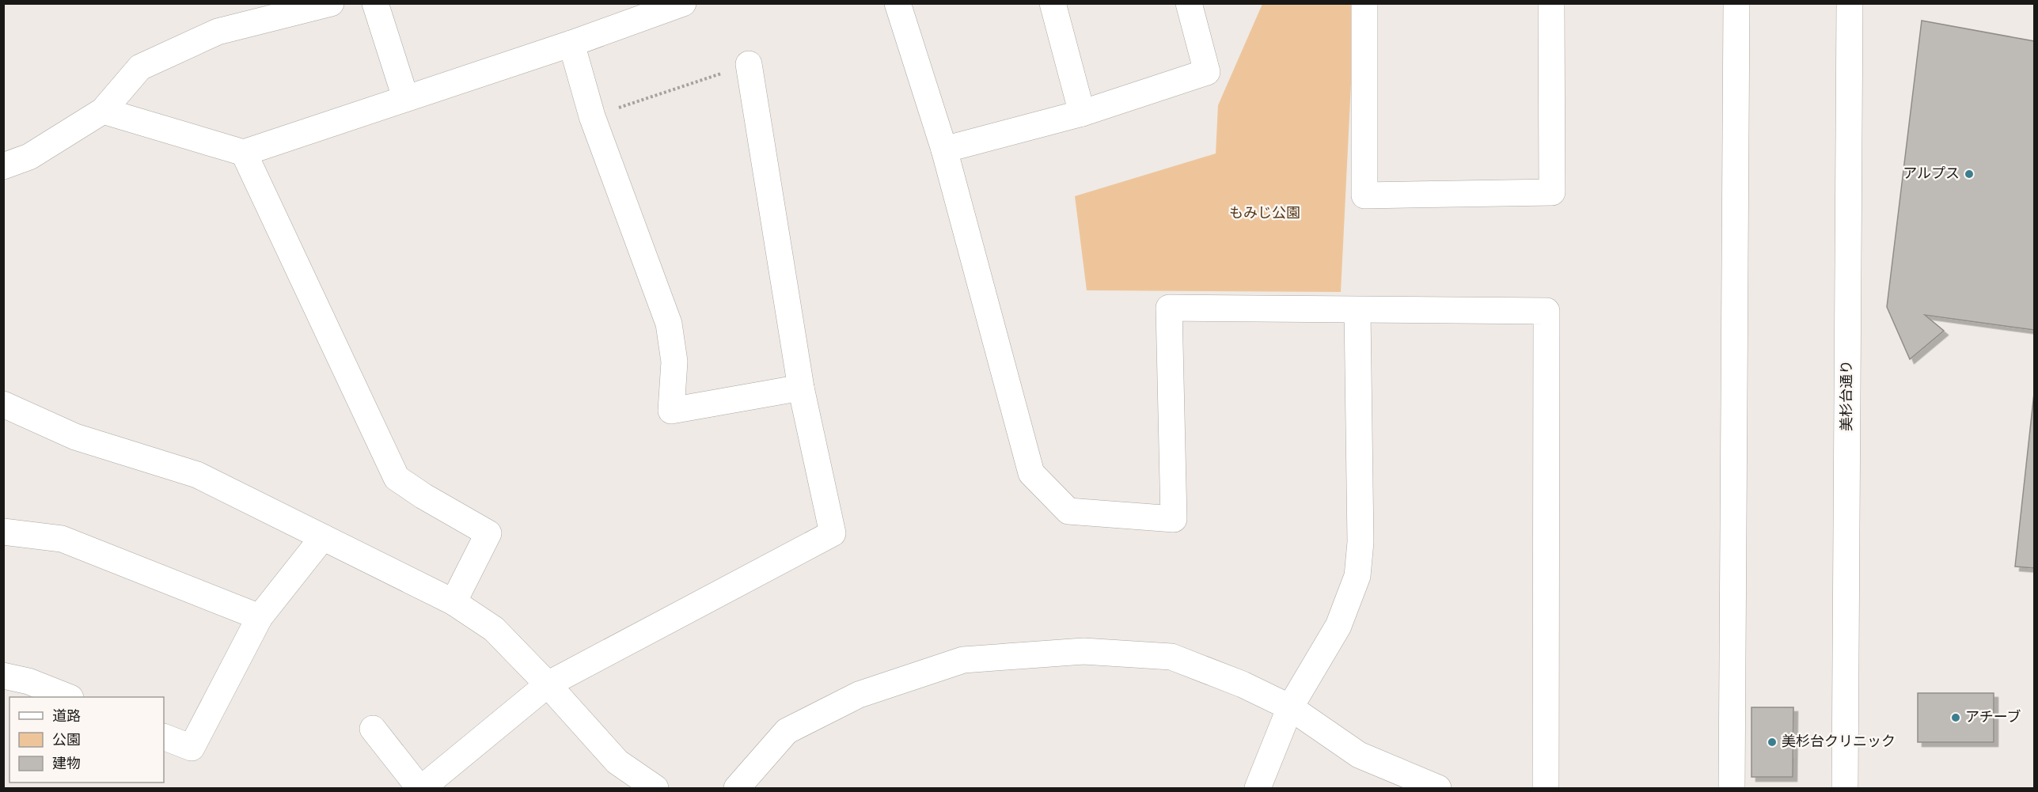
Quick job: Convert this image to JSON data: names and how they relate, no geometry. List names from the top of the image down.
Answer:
{
  "streets": {
    "street": ["美杉台通り"]
  },
  "parks": ["もみじ公園"],
  "places": ["アルプス", "アチーブ", "美杉台クリニック"],
  "legend": ["道路", "公園", "建物"]
}
